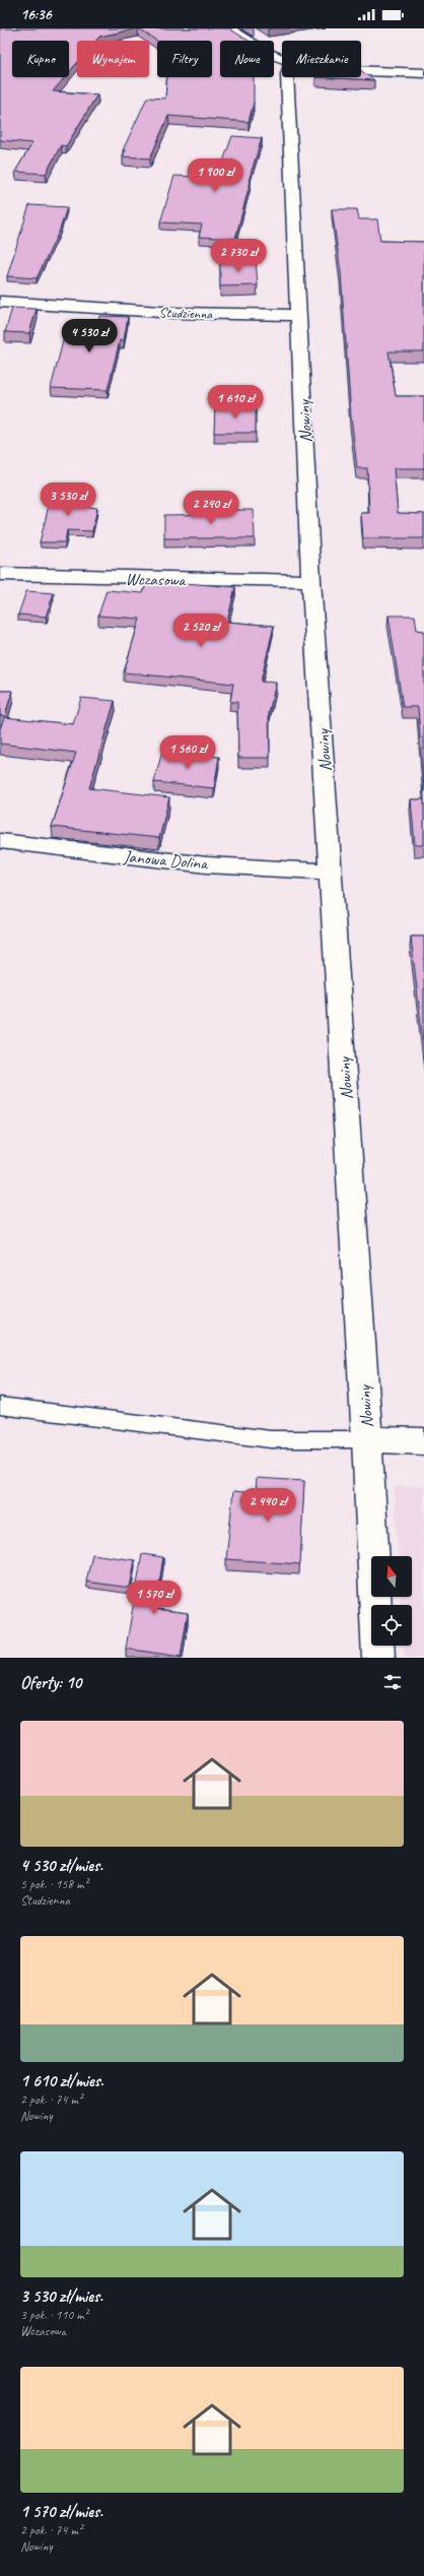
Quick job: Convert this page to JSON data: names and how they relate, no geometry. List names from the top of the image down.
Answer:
{
  "streets": {
    "street": [
      "Studzienna",
      "Nowiny",
      "Wczasowa",
      "Janowa Dolina"
    ]
  },
  "crossings": [
    ["Studzienna", "Nowiny"],
    ["Nowiny", "Wczasowa"],
    ["Nowiny", "Janowa Dolina"]
  ],
  "north": "top",
  "page": {
    "status": "16:36",
    "chip": [
      "Kupno",
      "Wynajem",
      "Filtry",
      "Nowe",
      "Mieszkanie"
    ],
    "price": [
      "1 900 zł",
      "2 730 zł",
      "4 530 zł",
      "1 610 zł",
      "3 530 zł",
      "2 240 zł",
      "2 520 zł",
      "1 560 zł",
      "2 440 zł",
      "1 570 zł"
    ],
    "heading": "Oferty: 10",
    "list": [
      {
        "name": "4 530 zł/mies.",
        "note": "5 pok. · 158 m² · Studzienna"
      },
      {
        "name": "1 610 zł/mies.",
        "note": "2 pok. · 74 m² · Nowiny"
      },
      {
        "name": "3 530 zł/mies.",
        "note": "3 pok. · 110 m² · Wczasowa"
      },
      {
        "name": "1 570 zł/mies.",
        "note": "2 pok. · 74 m² · Nowiny"
      }
    ]
  }
}
